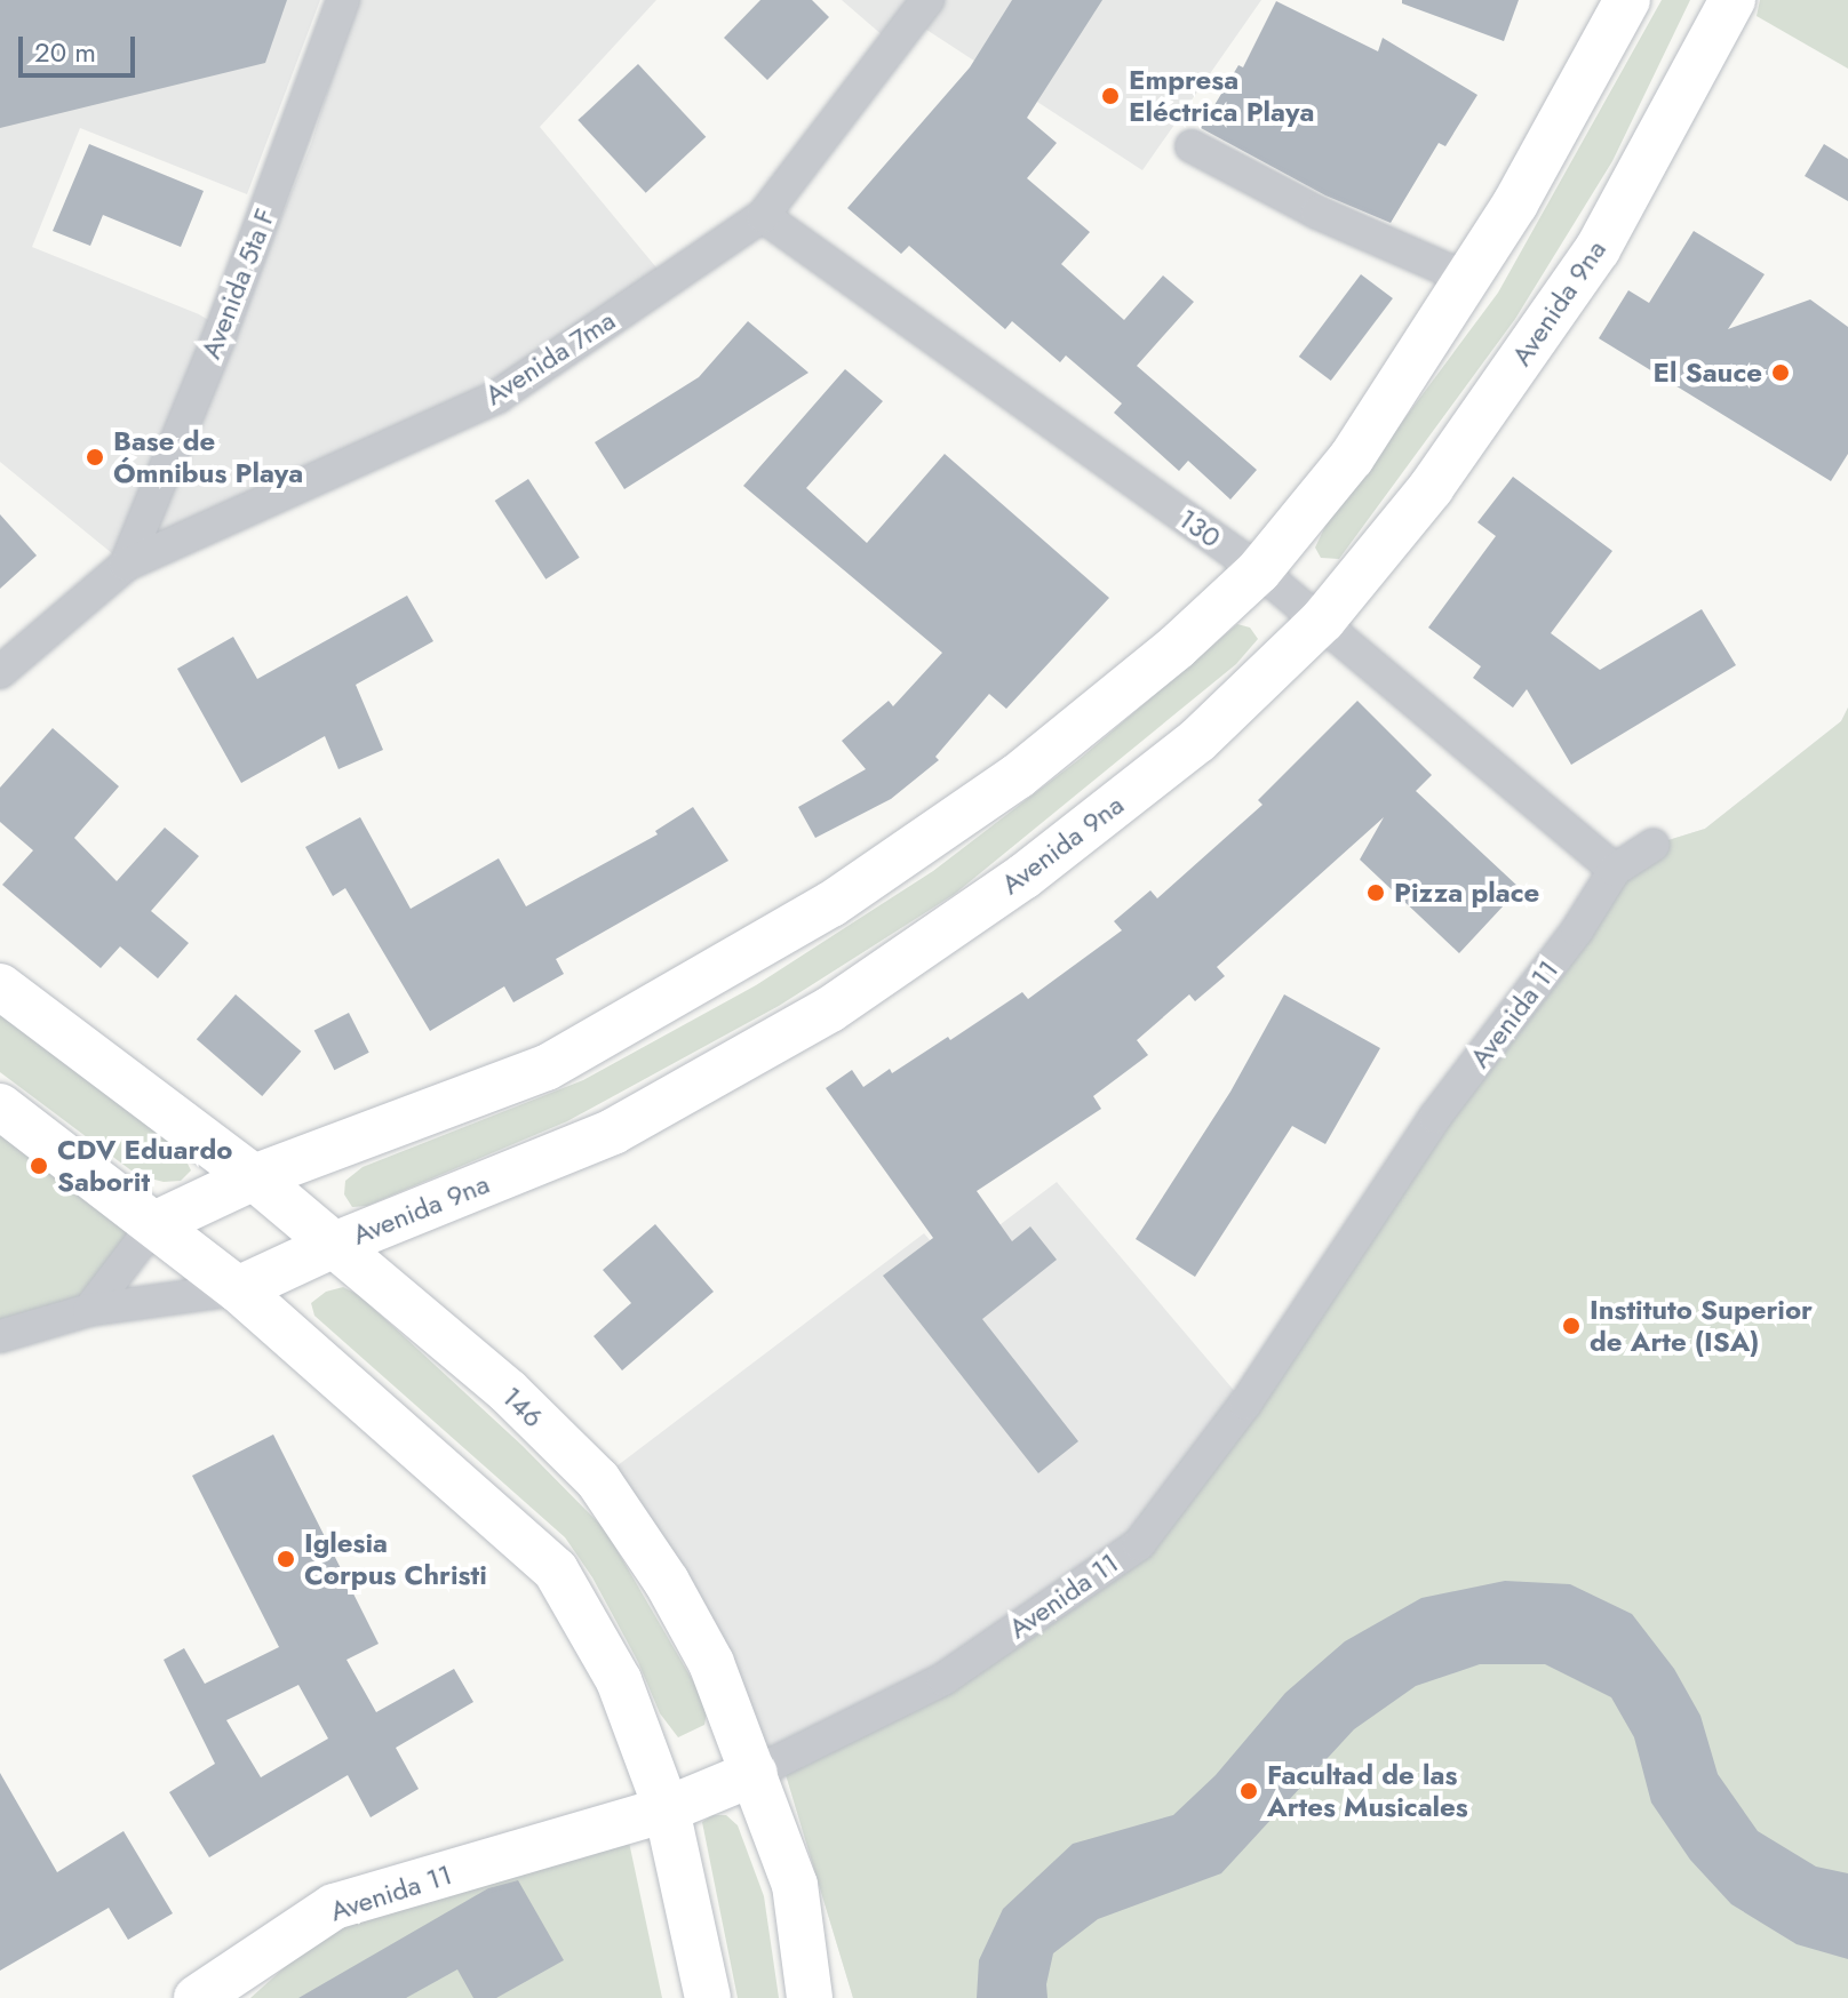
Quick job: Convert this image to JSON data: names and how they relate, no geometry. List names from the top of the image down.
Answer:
{
  "streets": {
    "main road": ["Avenida 9na", "Avenida 11", "146"],
    "street": ["Avenida 5ta F", "Avenida 7ma", "130"]
  },
  "crossings": [
    ["Avenida 5ta F", "Avenida 7ma"],
    ["Avenida 9na", "130"],
    ["Avenida 9na", "146"],
    ["Avenida 7ma", "130"],
    ["130", "Avenida 11"],
    ["Avenida 11", "146"]
  ],
  "places": [
    "Empresa Eléctrica Playa",
    "El Sauce",
    "Base de Ómnibus Playa",
    "Pizza place",
    "CDV Eduardo Saborit",
    "Instituto Superior de Arte (ISA)",
    "Iglesia Corpus Christi",
    "Facultad de las Artes Musicales"
  ],
  "scale_bar": "20 m"
}
